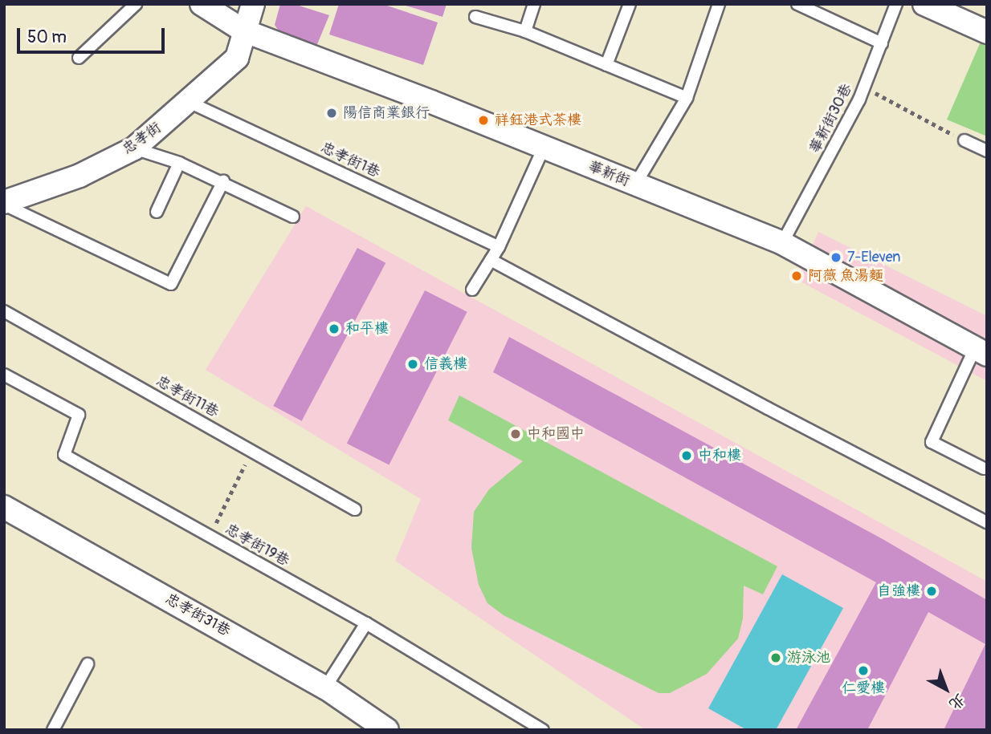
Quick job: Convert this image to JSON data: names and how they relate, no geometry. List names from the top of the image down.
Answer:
{
  "streets": {
    "street": ["忠孝街", "華新街", "忠孝街31巷"],
    "lane": [
      "華新街30巷",
      "忠孝街1巷",
      "忠孝街11巷",
      "忠孝街19巷"
    ]
  },
  "crossings": [
    ["華新街30巷", "華新街"],
    ["忠孝街", "忠孝街1巷"],
    ["忠孝街", "華新街"]
  ],
  "places": [
    "陽信商業銀行",
    "祥鈺港式茶樓",
    "7-Eleven",
    "阿薇 魚湯麵",
    "和平樓",
    "信義樓",
    "中和國中",
    "中和樓",
    "自強樓",
    "游泳池",
    "仁愛樓"
  ],
  "scale_bar": "50 m",
  "north": "bottom right"
}
